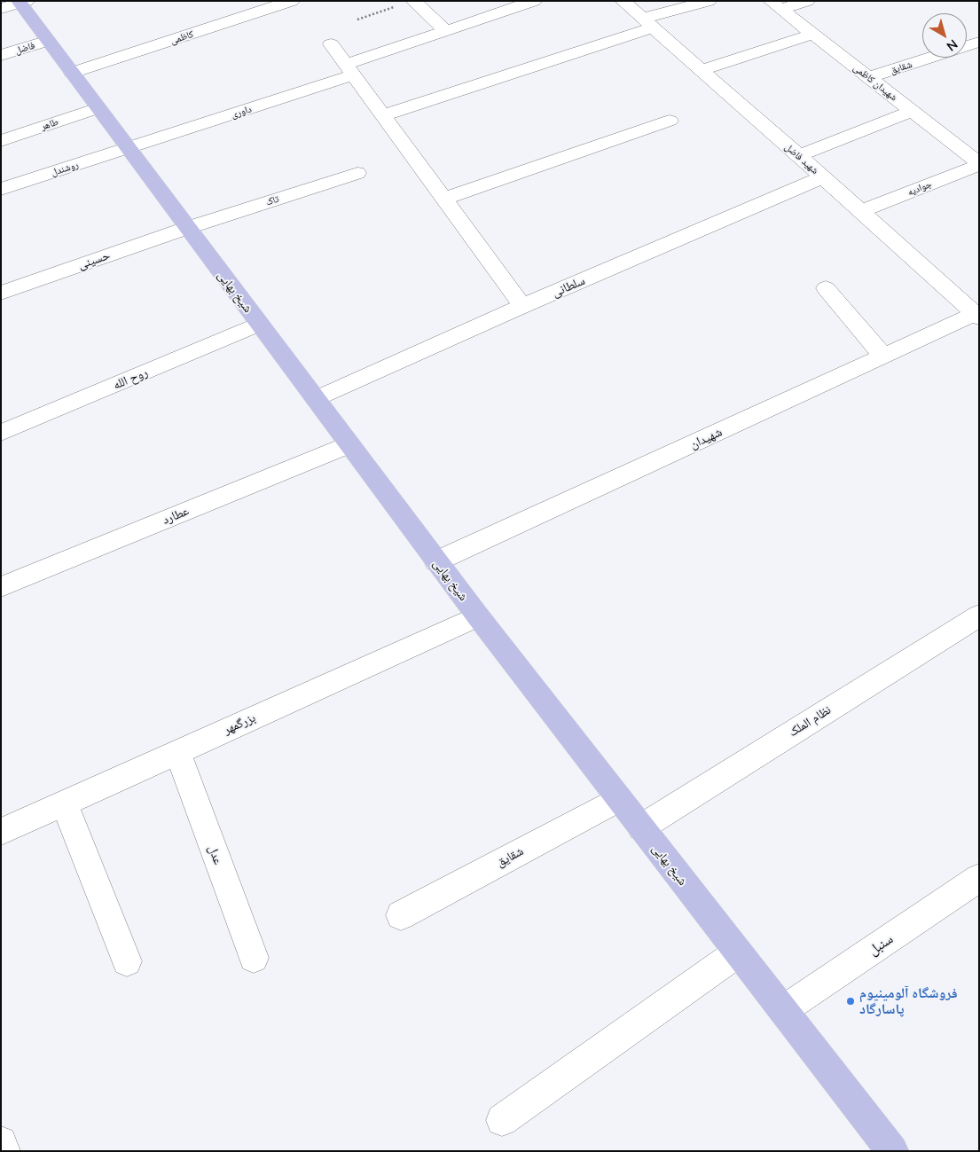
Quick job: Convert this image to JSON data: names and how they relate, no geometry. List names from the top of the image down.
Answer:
{
  "streets": {
    "main road": ["شیخ بهایی"],
    "street": [
      "کاظمی",
      "فاضل",
      "شقایق",
      "شهیدان کاظمی",
      "داوری",
      "طاهر",
      "شهید فاضل",
      "روشندل",
      "جوادیه",
      "تاک",
      "حسینی",
      "سلطانی",
      "روح الله",
      "شهیدان",
      "عطارد",
      "نظام الملک",
      "بزرگمهر",
      "عدل",
      "سنبل"
    ]
  },
  "crossings": [
    ["کاظمی", "شیخ بهایی"],
    ["فاضل", "شیخ بهایی"],
    ["شقایق", "شهیدان کاظمی"],
    ["شقایق", "شیخ بهایی"],
    ["شهیدان کاظمی", "جوادیه"],
    ["داوری", "روشندل"],
    ["داوری", "شیخ بهایی"],
    ["طاهر", "شیخ بهایی"],
    ["شهید فاضل", "جوادیه"],
    ["شهید فاضل", "سلطانی"],
    ["شهید فاضل", "شهیدان"],
    ["روشندل", "شیخ بهایی"],
    ["تاک", "حسینی"],
    ["تاک", "شیخ بهایی"],
    ["حسینی", "شیخ بهایی"],
    ["سلطانی", "شیخ بهایی"],
    ["شیخ بهایی", "روح الله"],
    ["شیخ بهایی", "شهیدان"],
    ["شیخ بهایی", "عطارد"],
    ["شیخ بهایی", "نظام الملک"],
    ["شیخ بهایی", "بزرگمهر"],
    ["شیخ بهایی", "سنبل"],
    ["بزرگمهر", "عدل"]
  ],
  "places": ["فروشگاه آلومینیوم پاسارگاد"],
  "north": "bottom right"
}
